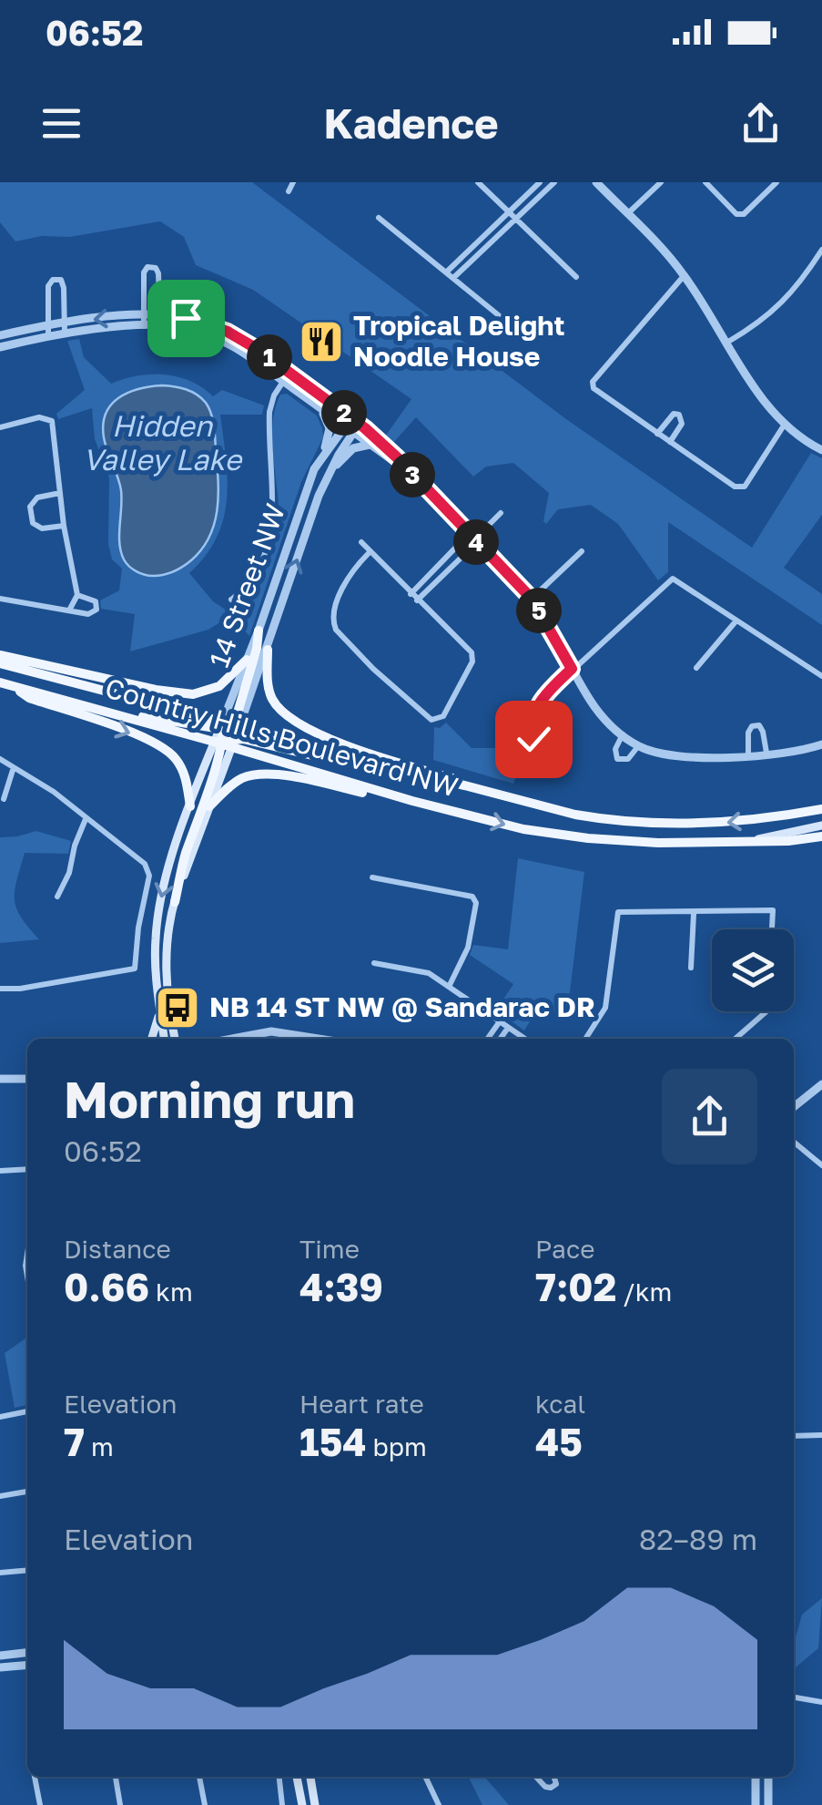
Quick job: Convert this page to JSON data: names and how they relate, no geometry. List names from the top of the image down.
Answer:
{
  "streets": {
    "main road": ["14 Street NW", "Country Hills Boulevard NW"]
  },
  "crossings": [
    ["14 Street NW", "Country Hills Boulevard NW"]
  ],
  "water": ["Hidden Valley Lake"],
  "places": {
    "restaurant": ["Tropical Delight Noodle House"],
    "bus stop": ["NB 14 ST NW @ Sandarac DR"]
  },
  "page": {
    "status": "06:52",
    "header": "Kadence",
    "pins": [
      "1",
      "2",
      "3",
      "4",
      "5"
    ],
    "heading": ["Morning run", "06:52"],
    "stats": [
      ["Distance", "0.66 km"],
      ["Time", "4:39"],
      ["Pace", "7:02 /km"],
      ["Elevation", "7 m"],
      ["Heart rate", "154 bpm"],
      ["kcal", "45"]
    ],
    "chart": ["Elevation", "82–89 m"]
  }
}
